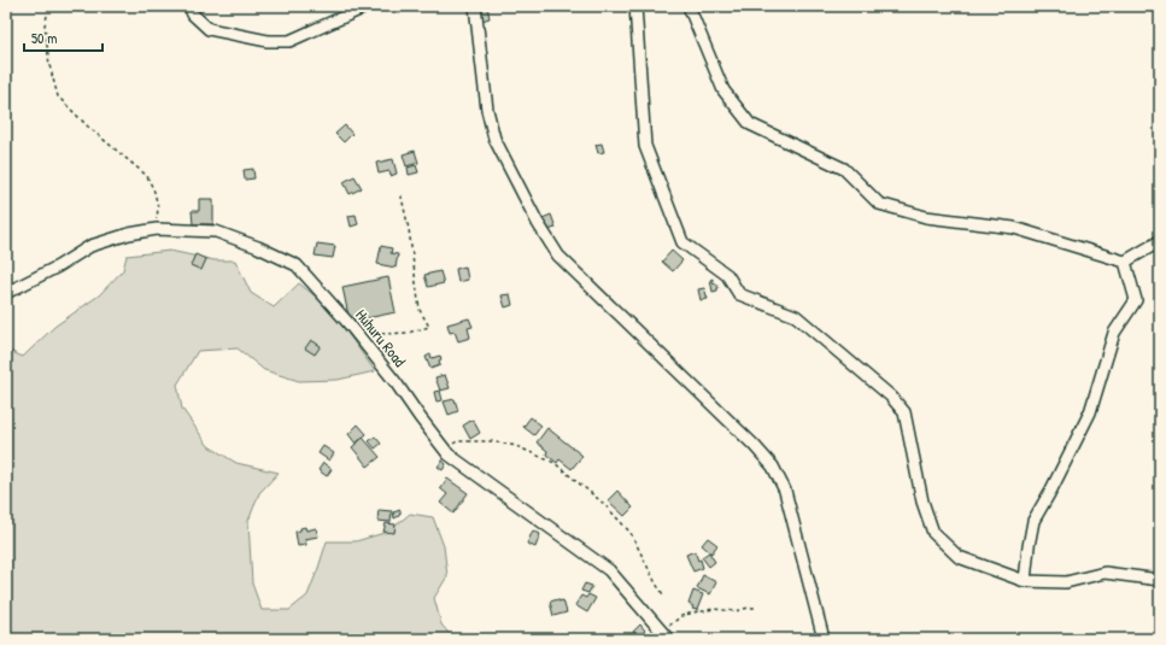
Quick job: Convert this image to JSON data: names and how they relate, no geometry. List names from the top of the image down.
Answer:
{
  "streets": {
    "street": ["Huhuru Road"]
  },
  "scale_bar": "50 m"
}
